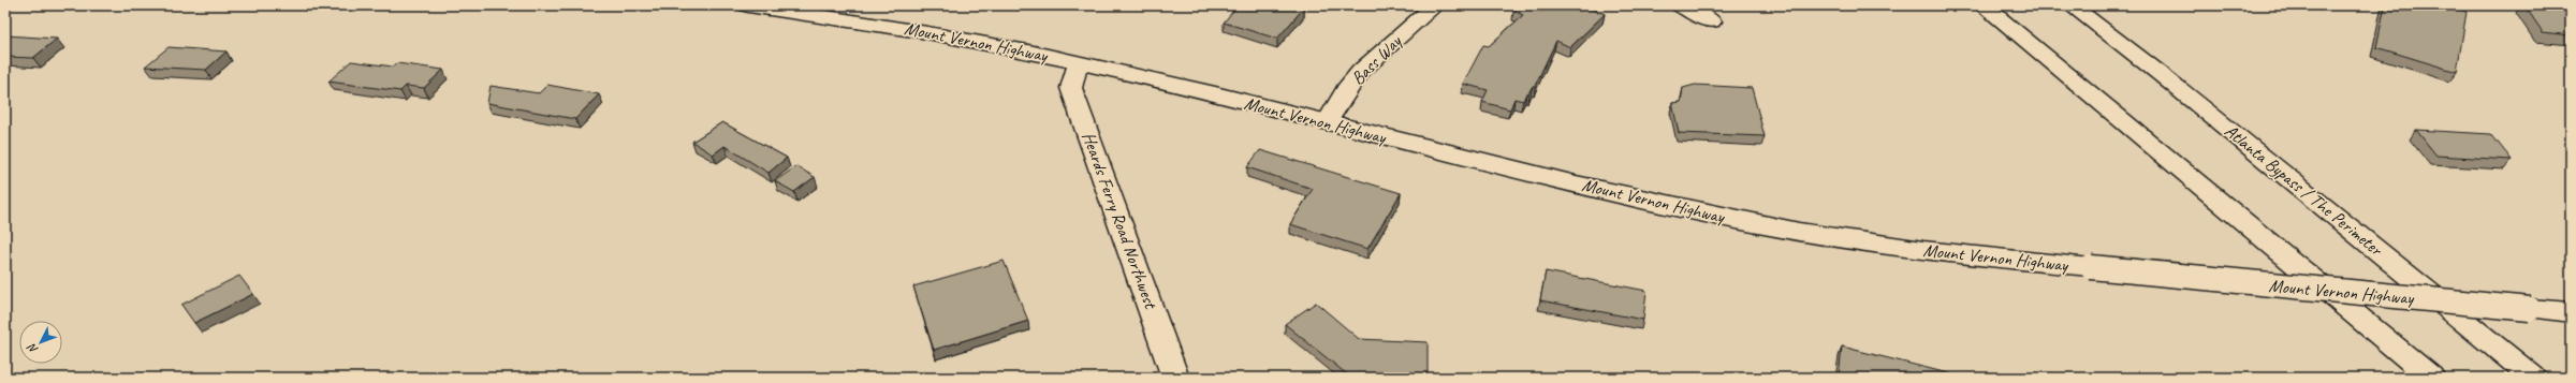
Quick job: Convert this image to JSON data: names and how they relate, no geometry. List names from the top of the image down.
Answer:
{
  "streets": {
    "main road": [
      "Mount Vernon Highway",
      "Bass Way",
      "Atlanta Bypass / The Perimeter",
      "Heards Ferry Road Northwest"
    ]
  },
  "crossings": [
    ["Mount Vernon Highway", "Bass Way"],
    ["Mount Vernon Highway", "Heards Ferry Road Northwest"]
  ],
  "north": "bottom left"
}
